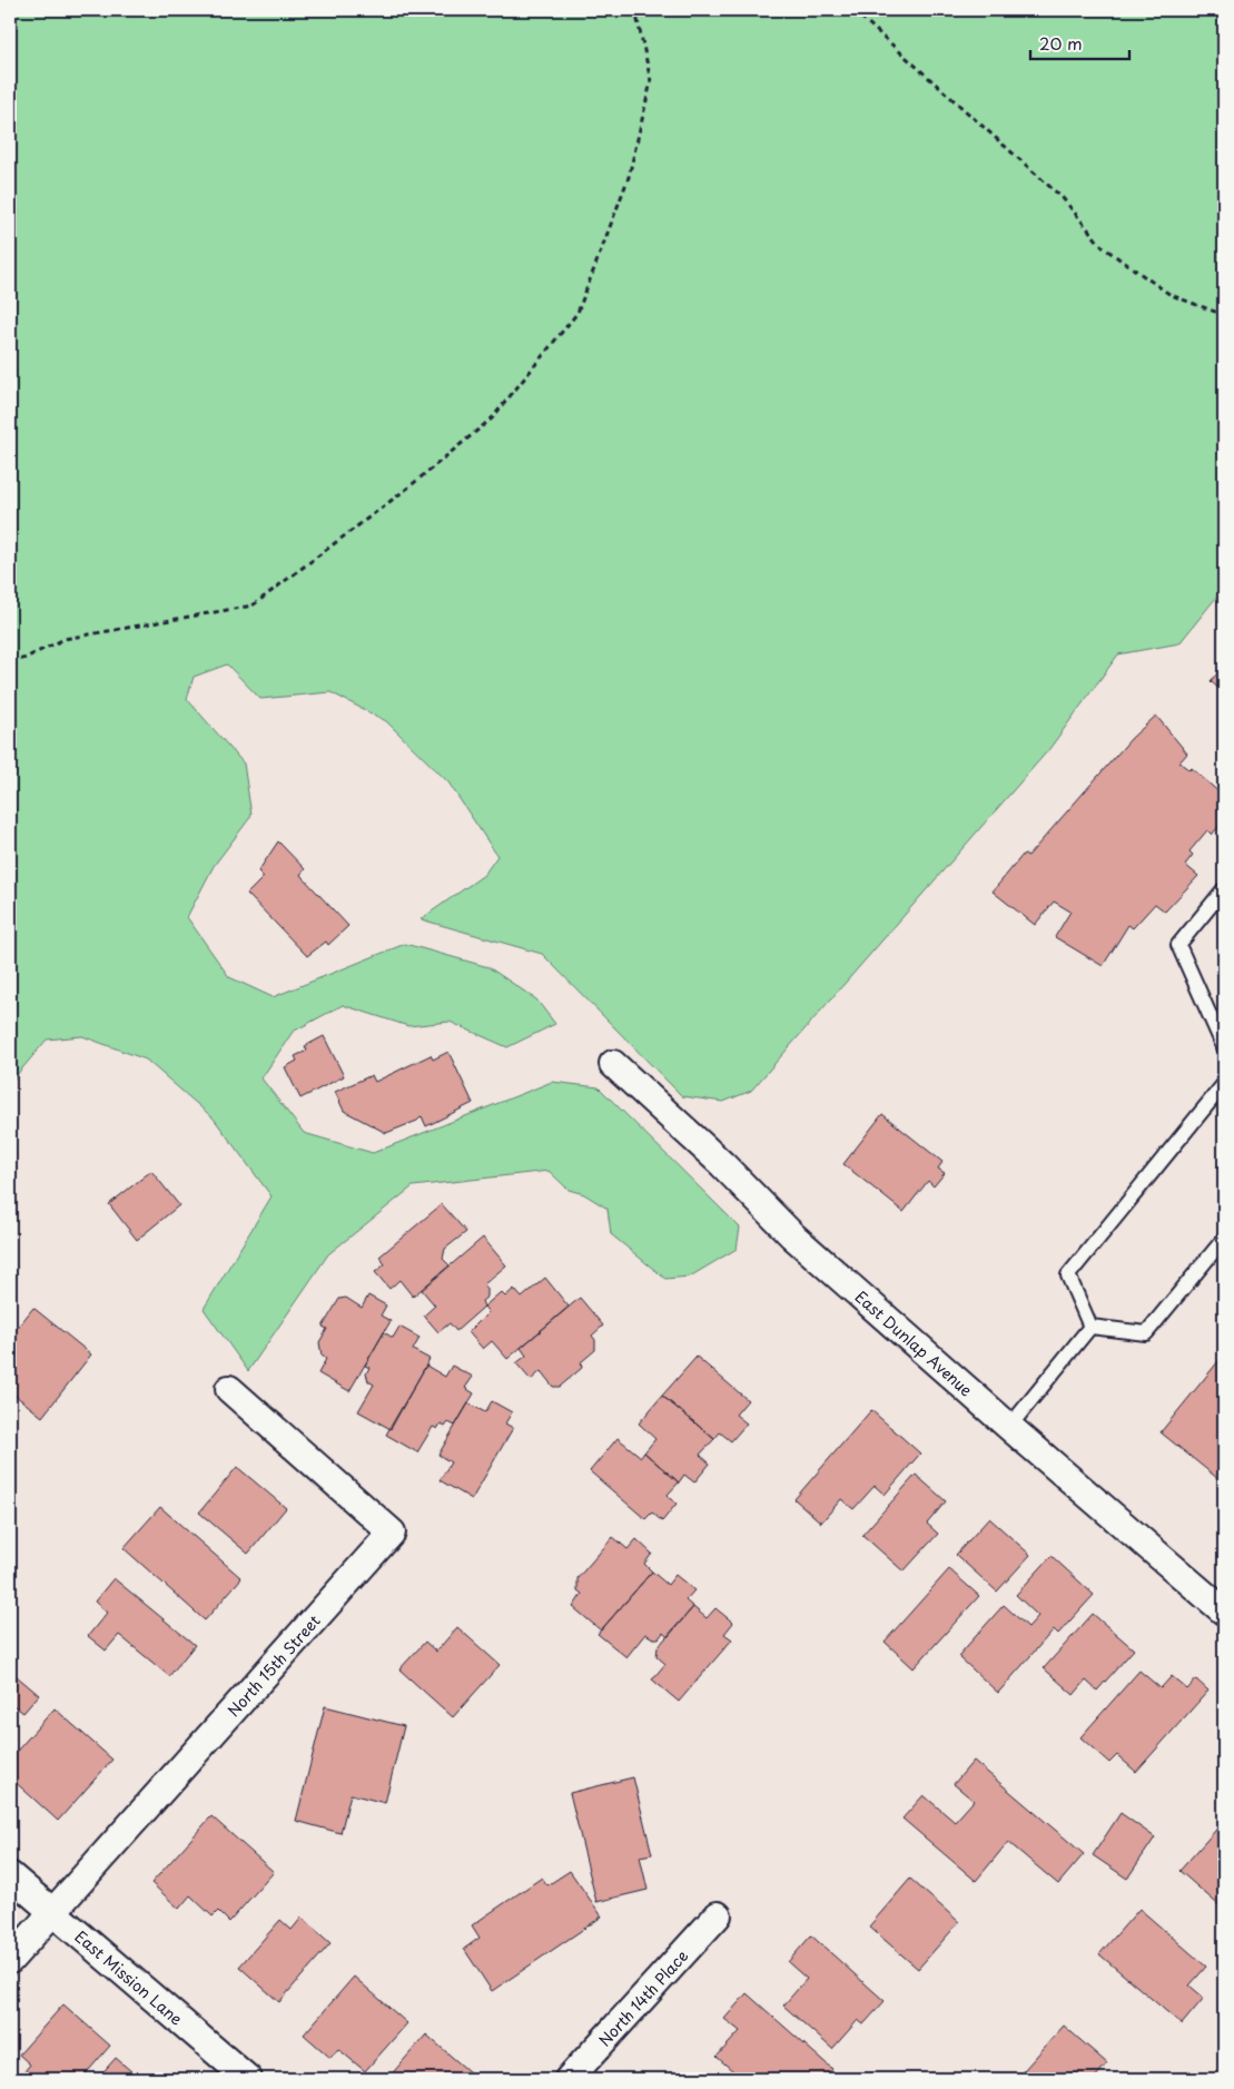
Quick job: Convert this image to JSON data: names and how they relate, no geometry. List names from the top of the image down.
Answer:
{
  "streets": {
    "street": [
      "East Dunlap Avenue",
      "North 15th Street",
      "East Mission Lane",
      "North 14th Place"
    ]
  },
  "crossings": [
    ["North 15th Street", "East Mission Lane"]
  ],
  "scale_bar": "20 m"
}
